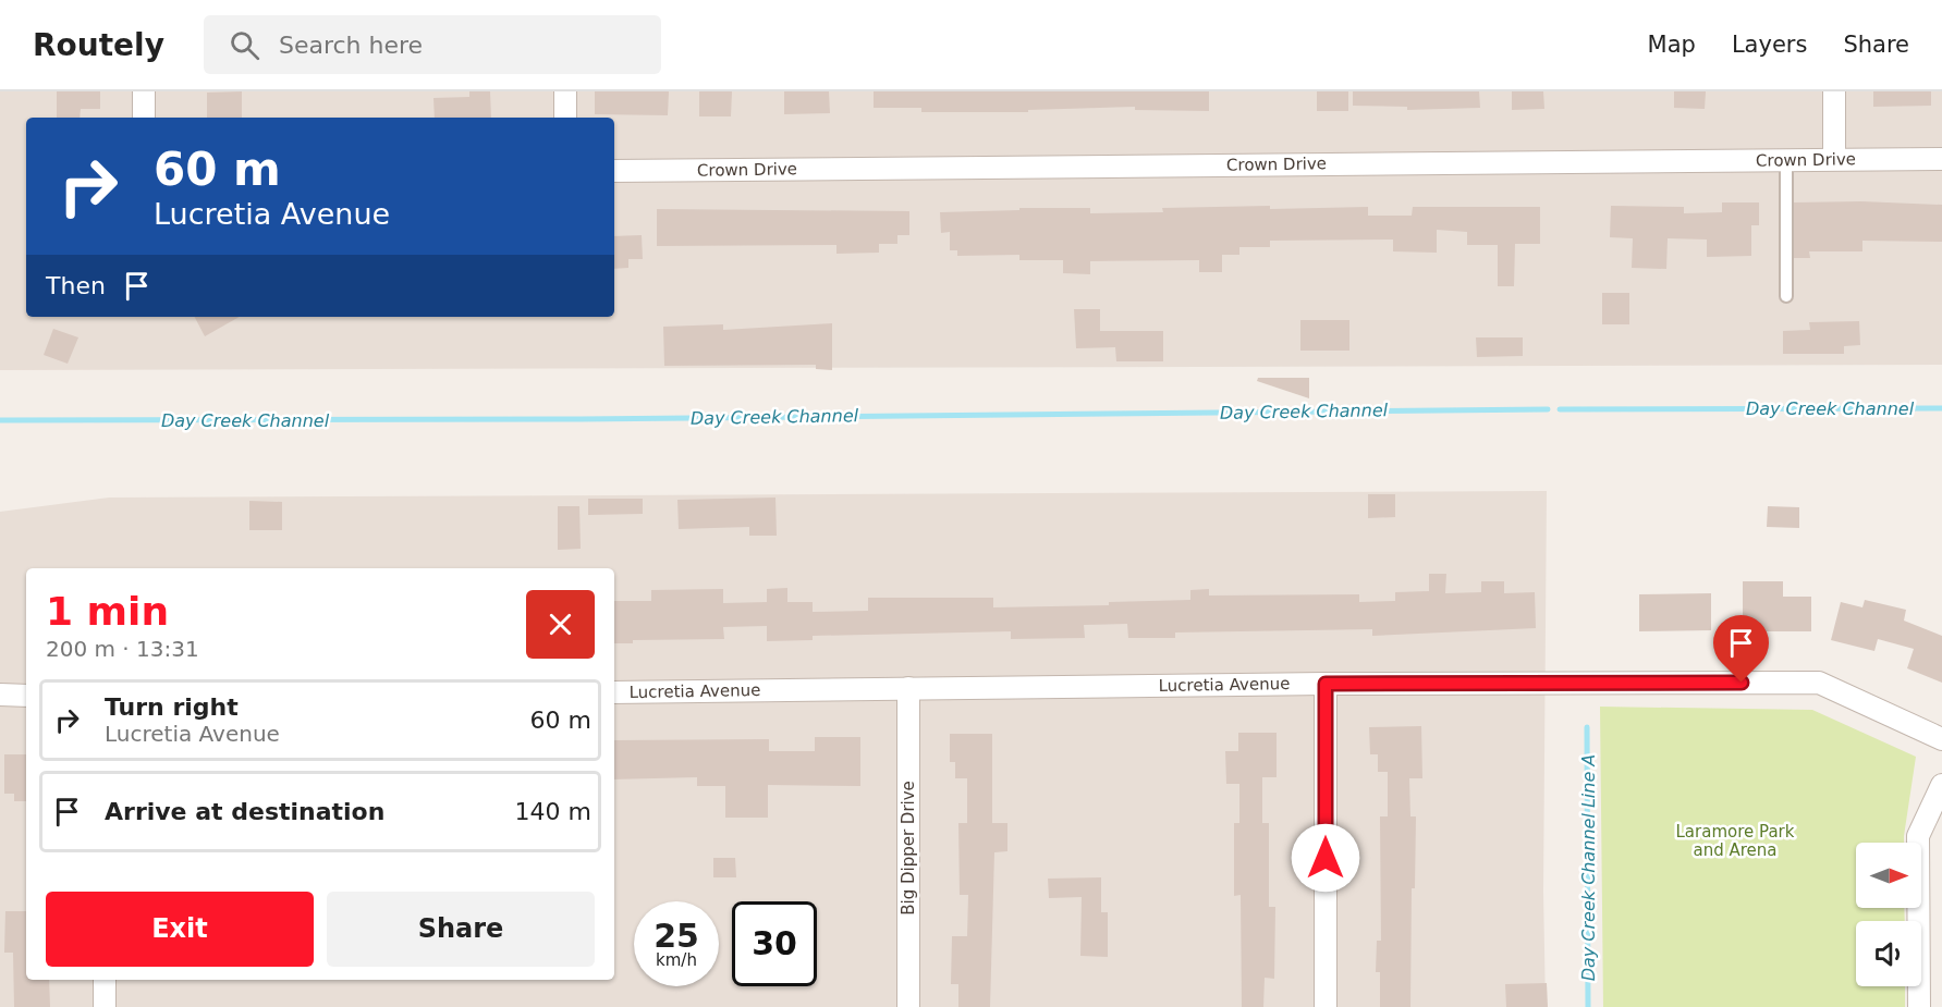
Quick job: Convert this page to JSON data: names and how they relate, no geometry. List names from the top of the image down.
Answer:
{
  "streets": {
    "street": ["Crown Drive", "Lucretia Avenue", "Big Dipper Drive"]
  },
  "crossings": [
    ["Lucretia Avenue", "Big Dipper Drive"]
  ],
  "water": ["Day Creek Channel", "Day Creek Channel Line A"],
  "parks": ["Laramore Park and Arena"],
  "north": "right",
  "page": {
    "header": "Routely",
    "search": "Search here",
    "nav": ["Map", "Layers", "Share"],
    "turn": ["60 m", "Lucretia Avenue"],
    "then": "Then",
    "heading": ["1 min", "200 m · 13:31"],
    "list": [
      {
        "name": "Turn right",
        "note": "Lucretia Avenue",
        "value": "60 m"
      },
      {
        "name": "Arrive at destination",
        "value": "140 m"
      }
    ],
    "buttons": ["Exit", "Share"],
    "speed": "25 km/h",
    "limit": "30"
  }
}
